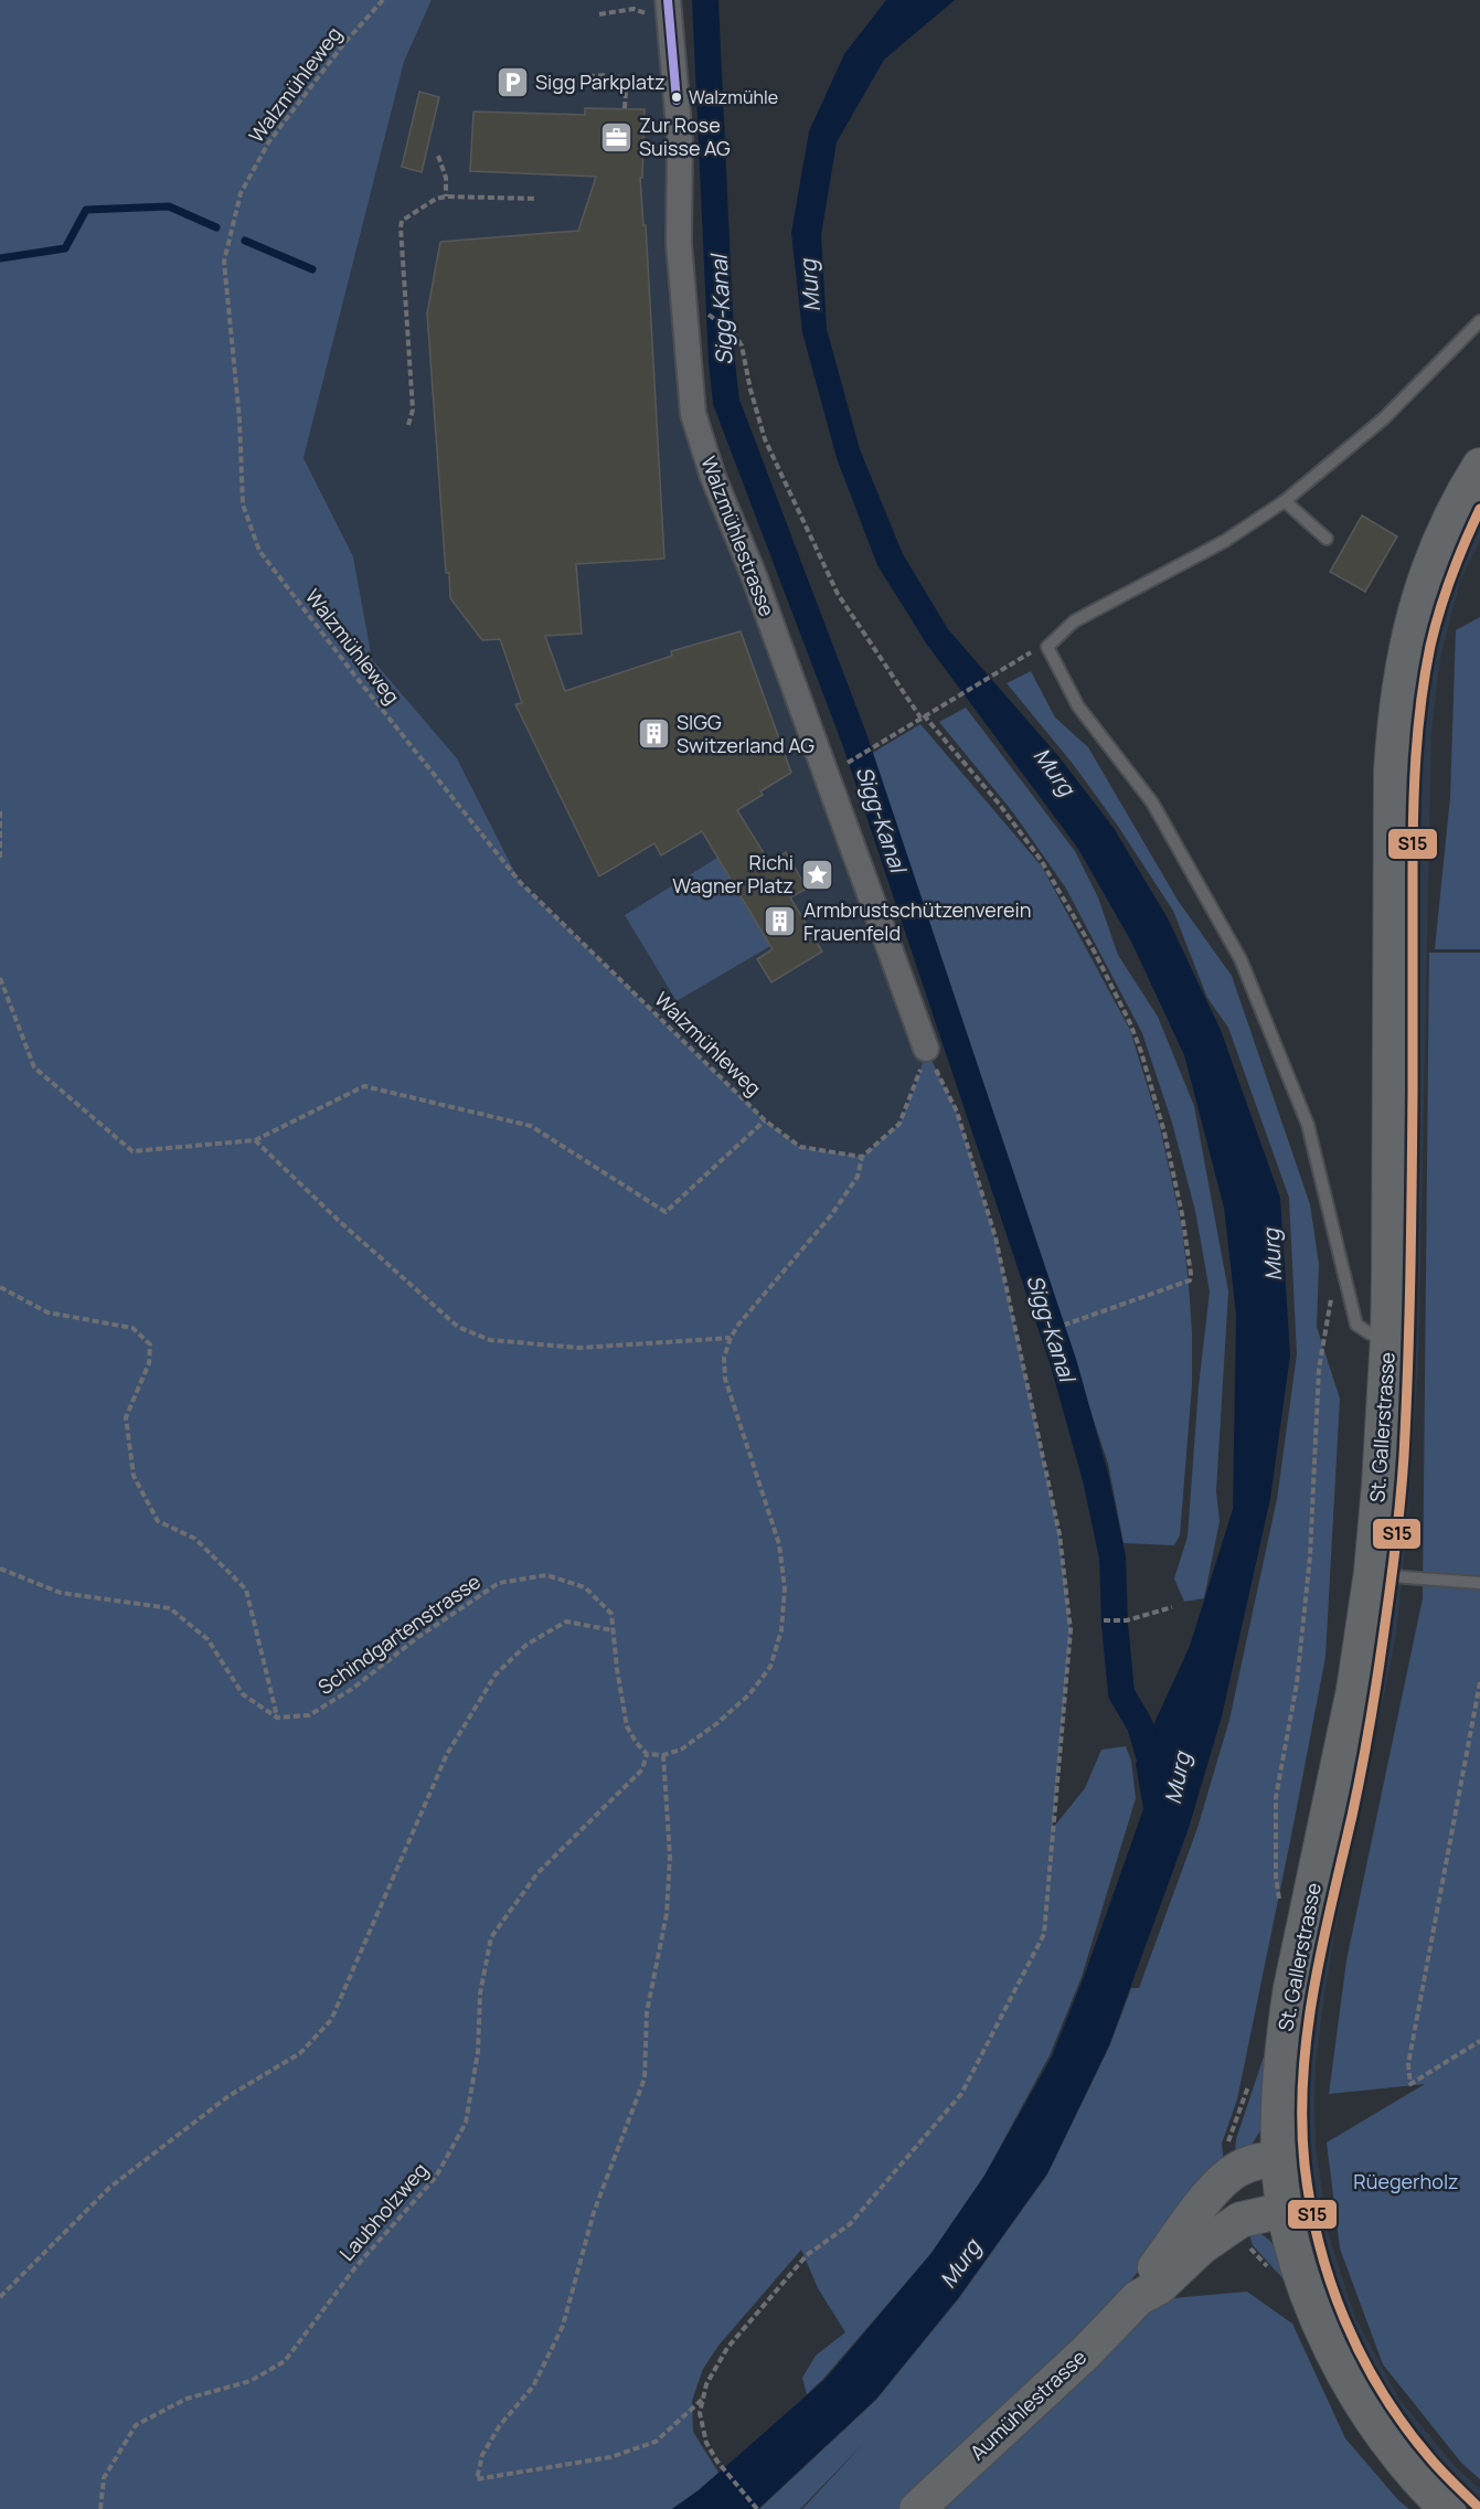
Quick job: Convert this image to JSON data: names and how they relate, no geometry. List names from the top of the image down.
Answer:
{
  "streets": {
    "main road": ["St. Gallerstrasse", "Aumühlestrasse"],
    "street": ["Walzmühlestrasse"],
    "path": ["Walzmühleweg", "Schindgartenstrasse", "Laubholzweg"]
  },
  "crossings": [
    ["St. Gallerstrasse", "Aumühlestrasse"],
    ["Schindgartenstrasse", "Laubholzweg"]
  ],
  "water": ["Murg", "Sigg-Kanal"],
  "parks": ["Rüegerholz"],
  "places": {
    "parking": ["Sigg Parkplatz"],
    "other": ["Walzmühle"],
    "office": ["Zur Rose Suisse AG"],
    "building": ["SIGG Switzerland AG", "Armbrustschützenverein Frauenfeld"],
    "place": ["Richi Wagner Platz"]
  },
  "lines": ["transit line S15"]
}
